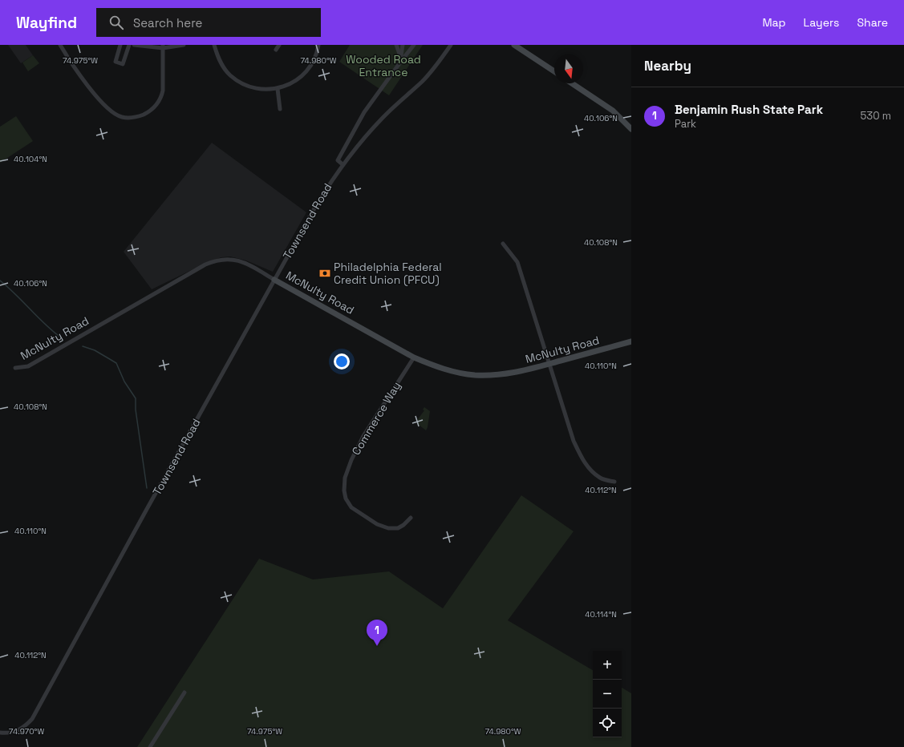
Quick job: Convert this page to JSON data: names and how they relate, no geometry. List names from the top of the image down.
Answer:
{
  "streets": {
    "street": ["Townsend Road", "McNulty Road", "Commerce Way"]
  },
  "crossings": [
    ["Townsend Road", "McNulty Road"],
    ["McNulty Road", "Commerce Way"]
  ],
  "parks": ["Wooded Road Entrance"],
  "places": {
    "bank": ["Philadelphia Federal Credit Union (PFCU)"]
  },
  "north": "bottom",
  "page": {
    "header": "Wayfind",
    "search": "Search here",
    "nav": ["Map", "Layers", "Share"],
    "heading": "Nearby",
    "list": [
      {
        "mark": "1",
        "name": "Benjamin Rush State Park",
        "note": "Park",
        "value": "530 m"
      }
    ],
    "pins": "1",
    "map_buttons": ["+", "−"]
  },
  "coordinates": [
    "74.975°W",
    "74.980°W",
    "40.106°N",
    "40.104°N",
    "40.108°N",
    "40.110°N",
    "40.112°N",
    "40.114°N",
    "74.970°W"
  ]
}
